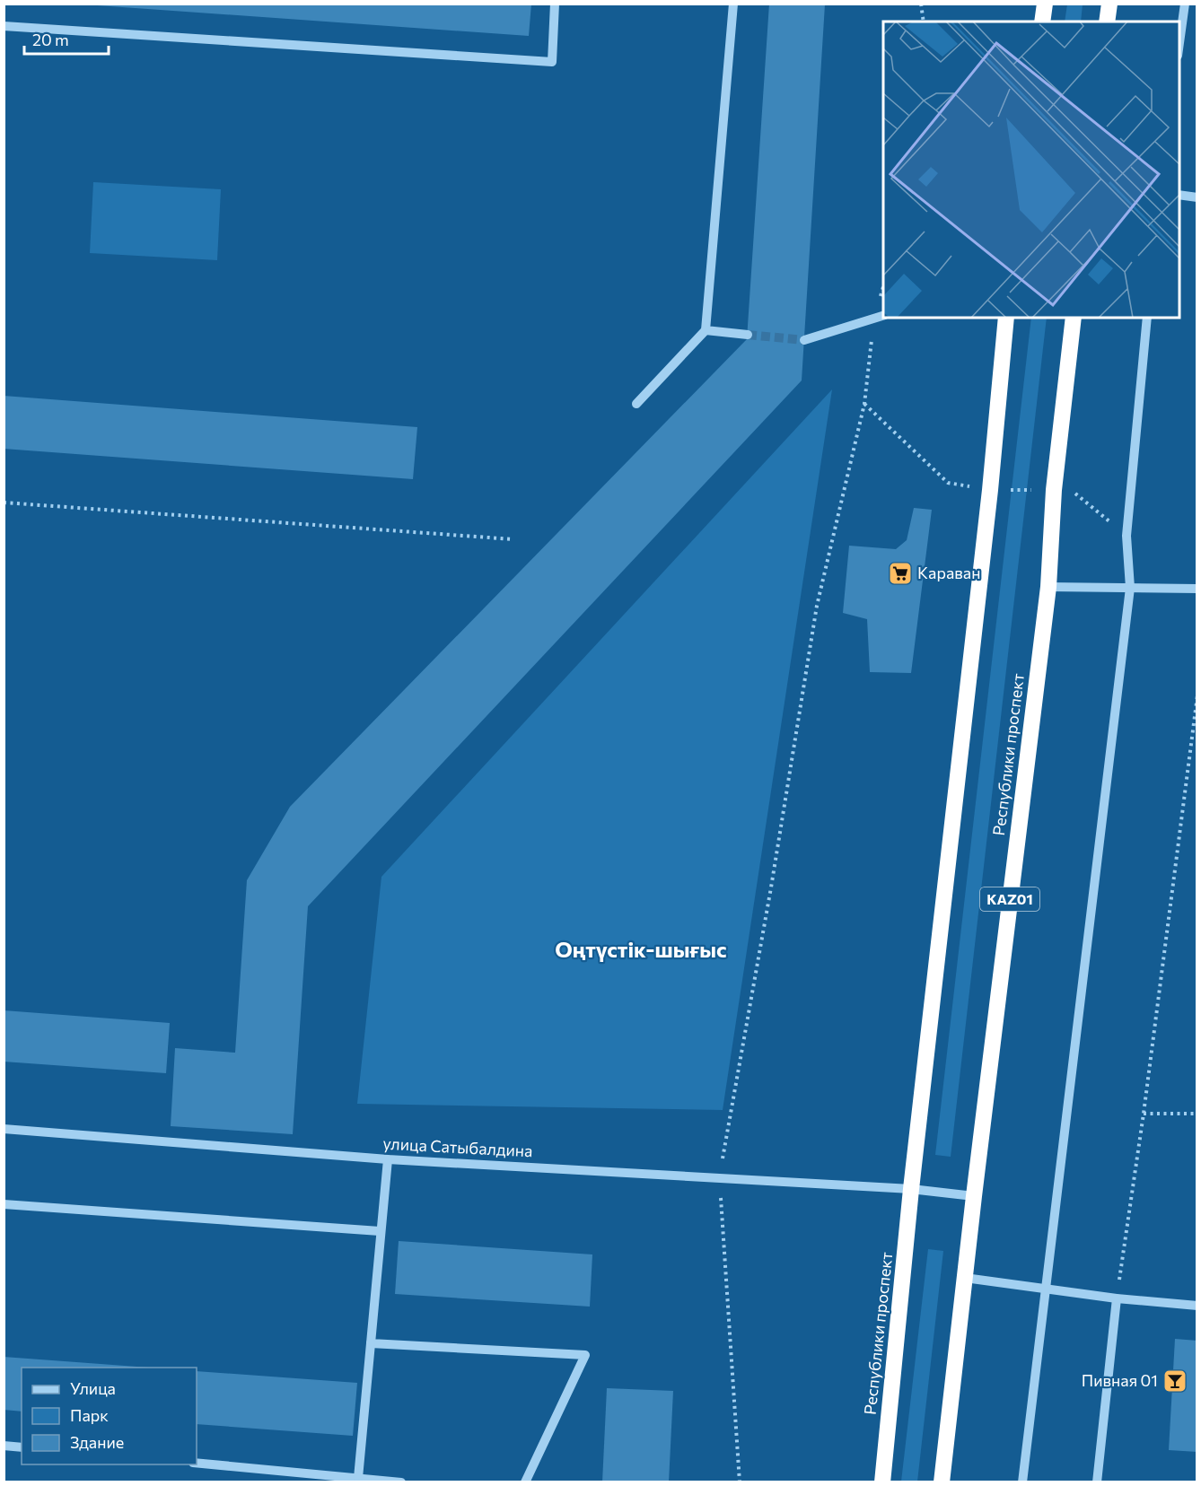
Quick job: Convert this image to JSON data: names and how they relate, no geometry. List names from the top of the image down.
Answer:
{
  "streets": {
    "highway": ["Республики проспект", "KАZ01"],
    "street": ["улица Сатыбалдина"]
  },
  "crossings": [
    ["Республики проспект", "улица Сатыбалдина"]
  ],
  "districts": ["Оңтүстік-шығыс"],
  "places": {
    "supermarket": ["Караван"],
    "bar": ["Пивная 01"]
  },
  "legend": ["Улица", "Парк", "Здание"],
  "scale_bar": "20 m"
}
